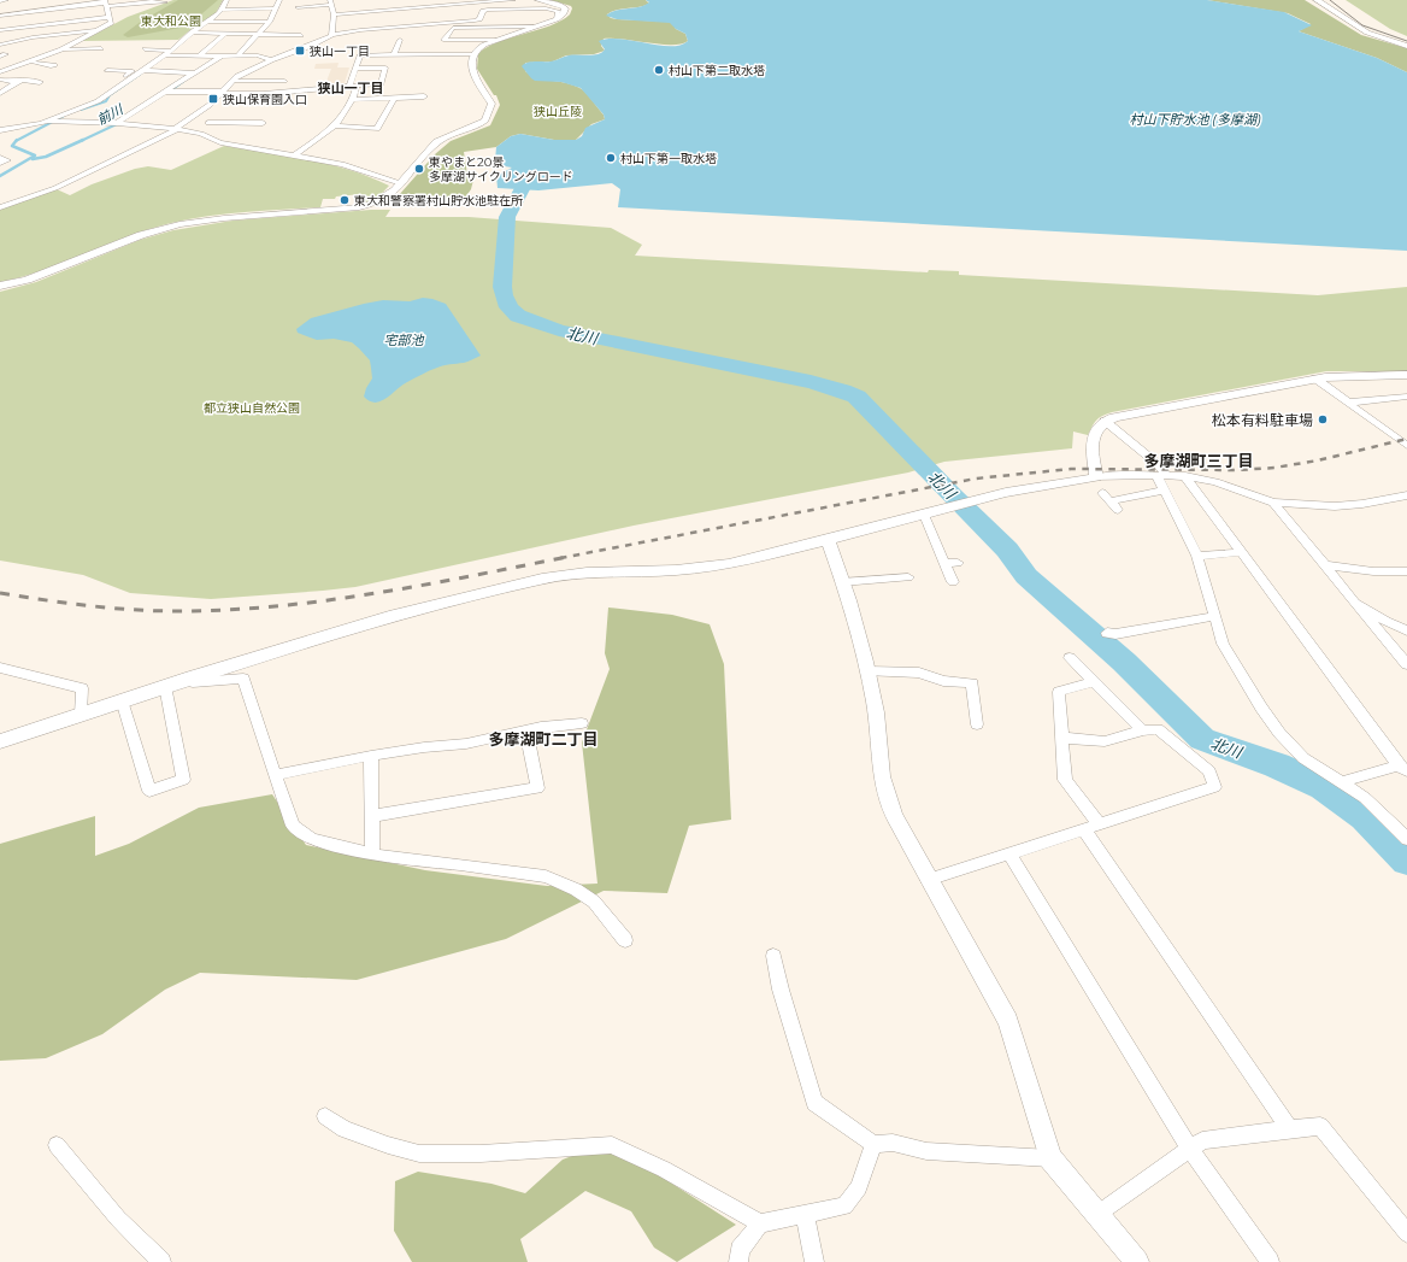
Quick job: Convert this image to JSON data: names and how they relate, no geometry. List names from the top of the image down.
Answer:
{
  "districts": ["狭山一丁目", "多摩湖町三丁目", "多摩湖町二丁目"],
  "water": [
    "前川",
    "村山下貯水池 (多摩湖)",
    "北川",
    "宅部池"
  ],
  "parks": ["東大和公園", "狭山丘陵", "都立狭山自然公園"],
  "places": {
    "transit": ["狭山一丁目", "狭山保育園入口"],
    "other": [
      "村山下第二取水塔",
      "村山下第一取水塔",
      "東やまと20景 多摩湖サイクリングロード",
      "東大和警察署村山貯水池駐在所",
      "松本有料駐車場"
    ]
  }
}
